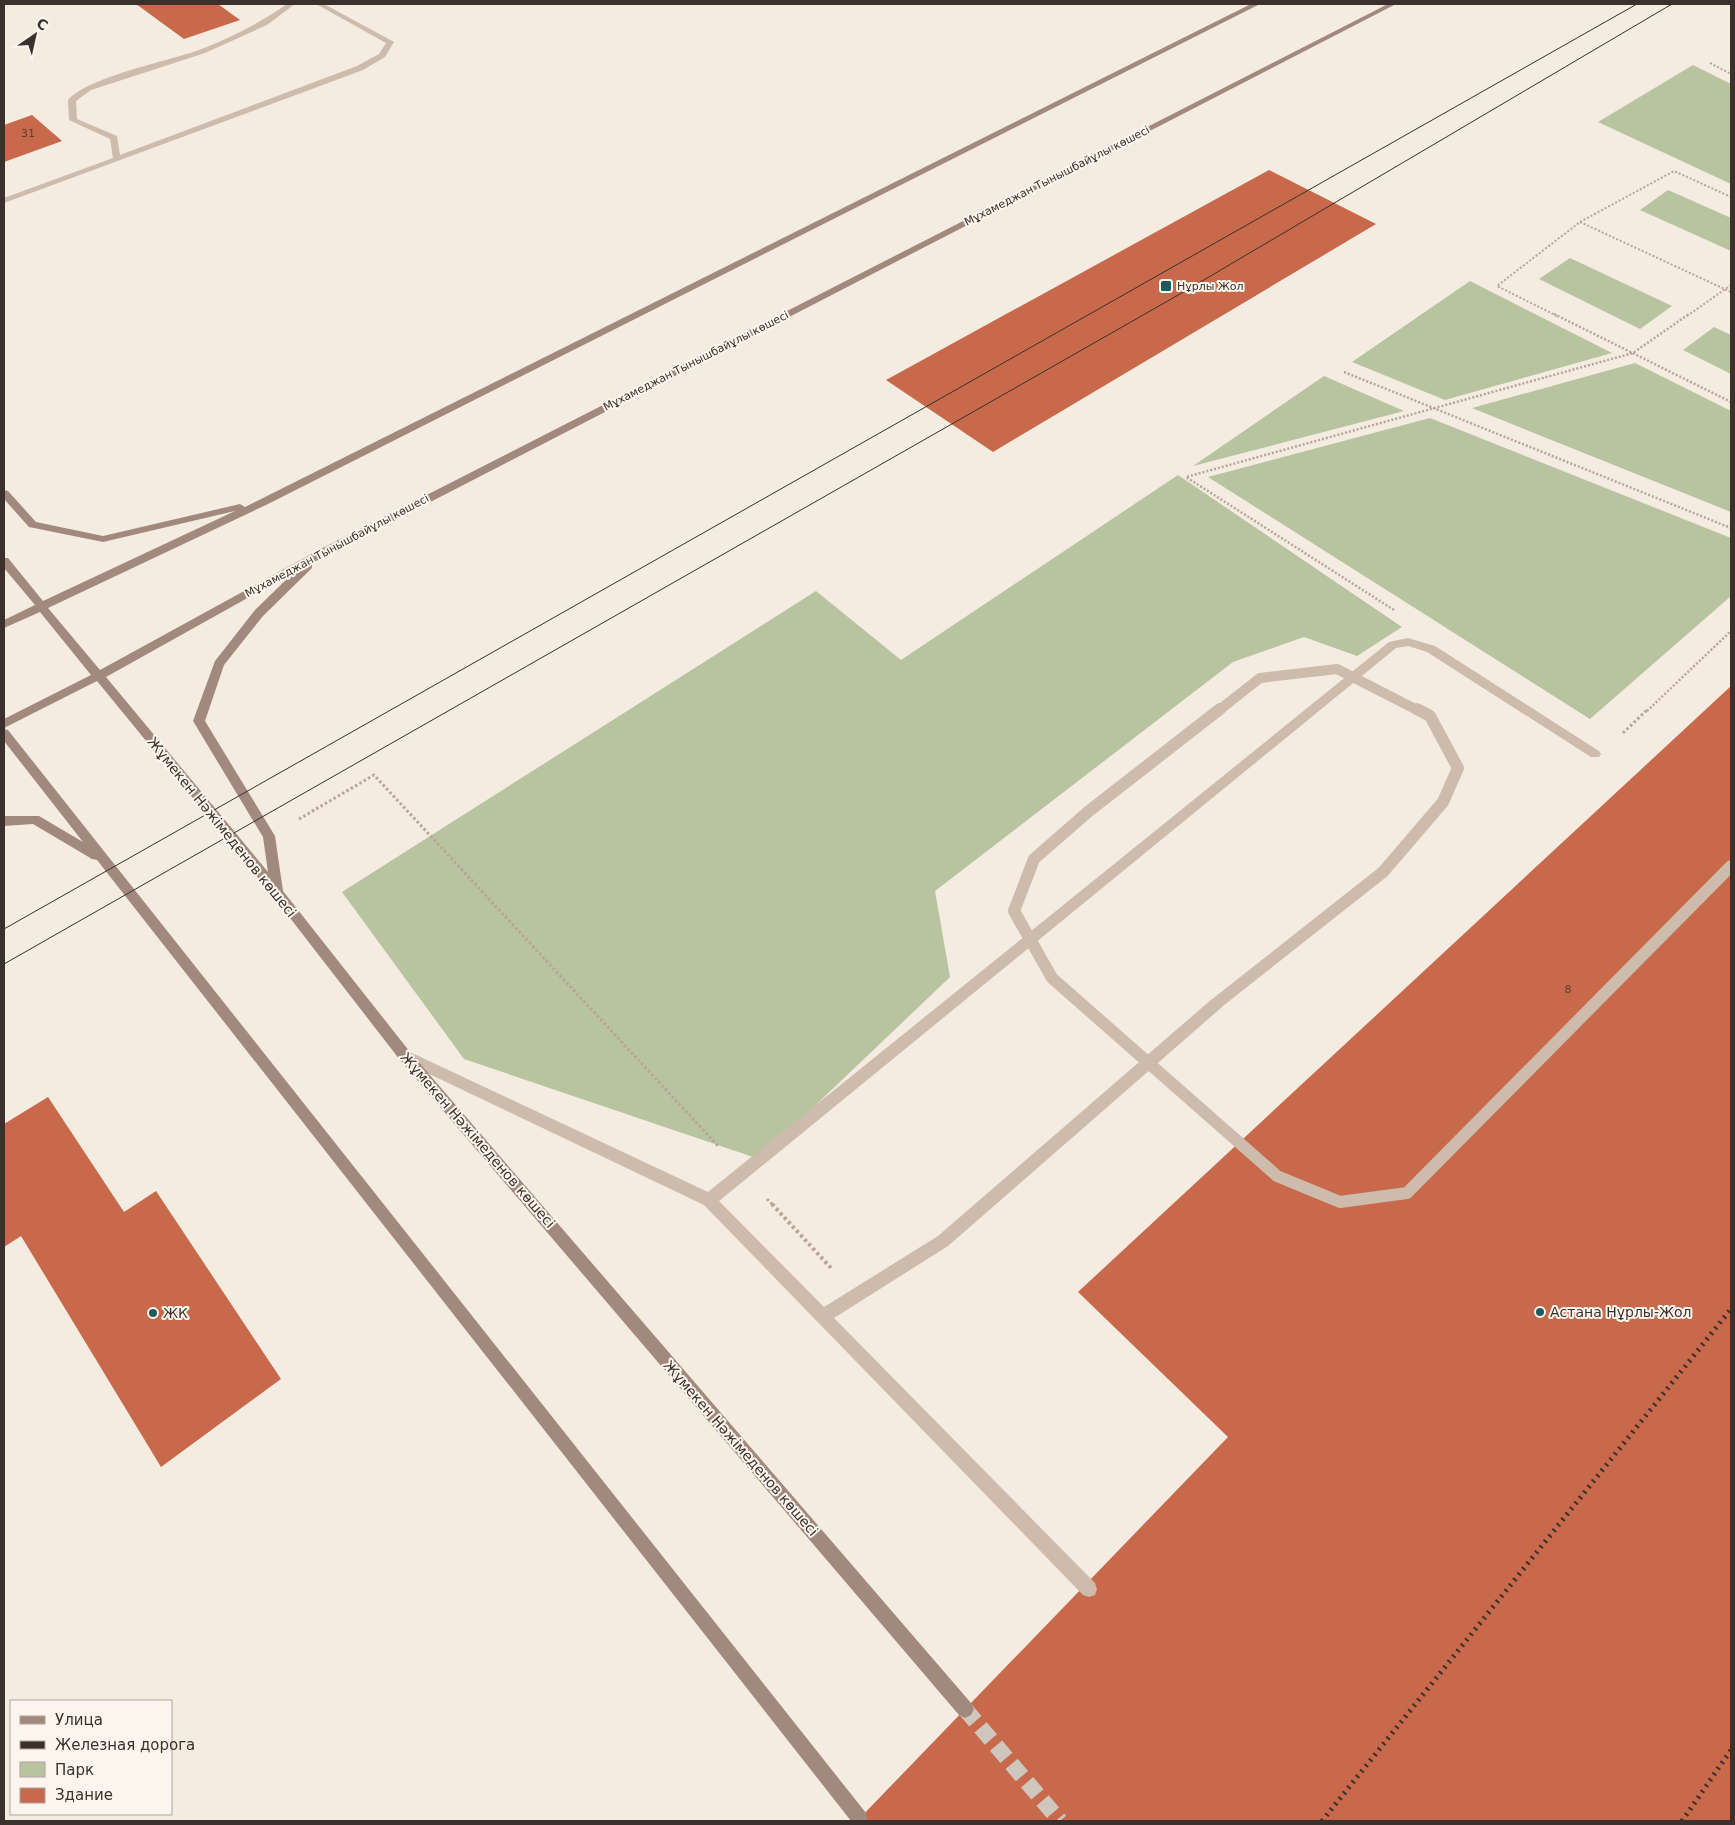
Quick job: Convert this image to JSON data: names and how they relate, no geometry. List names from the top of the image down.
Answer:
{
  "streets": {
    "street": ["Мұхамеджан Тынышбайұлы көшесі", "Жұмекен Нәжімеденов көшесі"]
  },
  "crossings": [
    ["Мұхамеджан Тынышбайұлы көшесі", "Жұмекен Нәжімеденов көшесі"]
  ],
  "places": {
    "transit": ["Нұрлы Жол"],
    "other": ["Астана Нұрлы-Жол", "ЖК"]
  },
  "house_numbers": ["31", "8"],
  "legend": [
    "Улица",
    "Железная дорога",
    "Парк",
    "Здание"
  ],
  "north": "top right"
}
